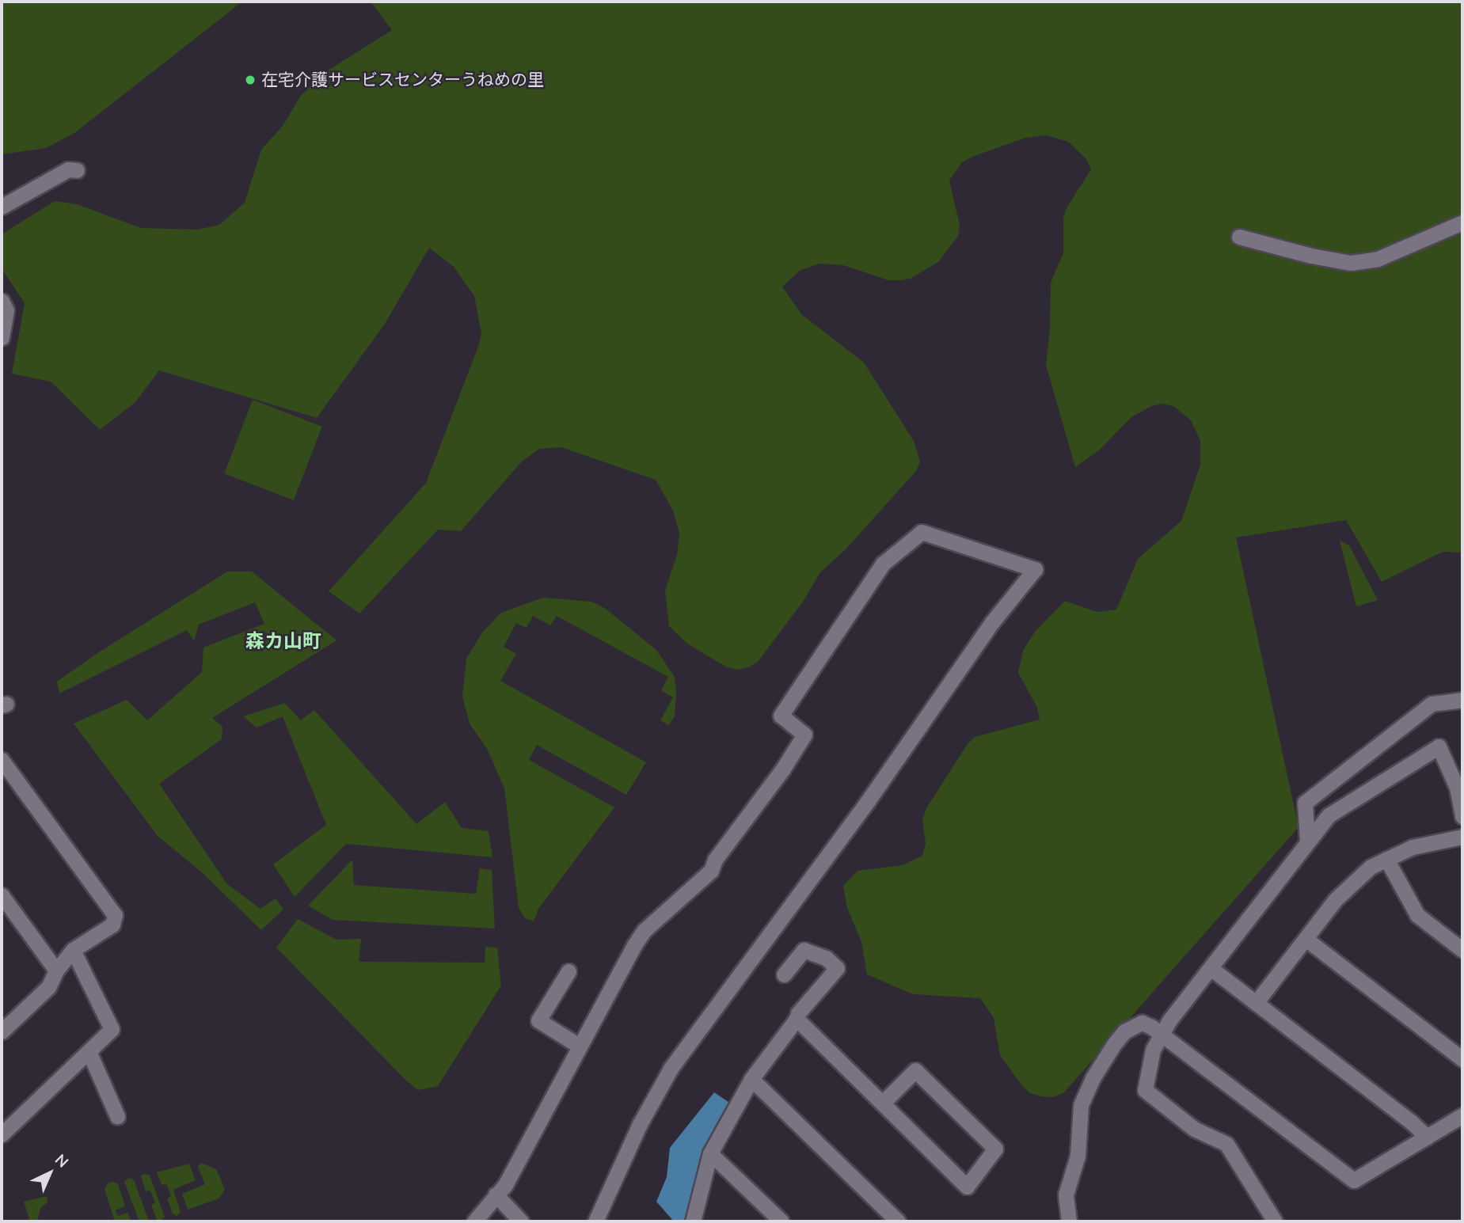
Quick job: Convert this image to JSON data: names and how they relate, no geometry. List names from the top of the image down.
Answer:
{
  "districts": ["森カ山町"],
  "places": ["在宅介護サービスセンターうねめの里"],
  "north": "top right"
}
